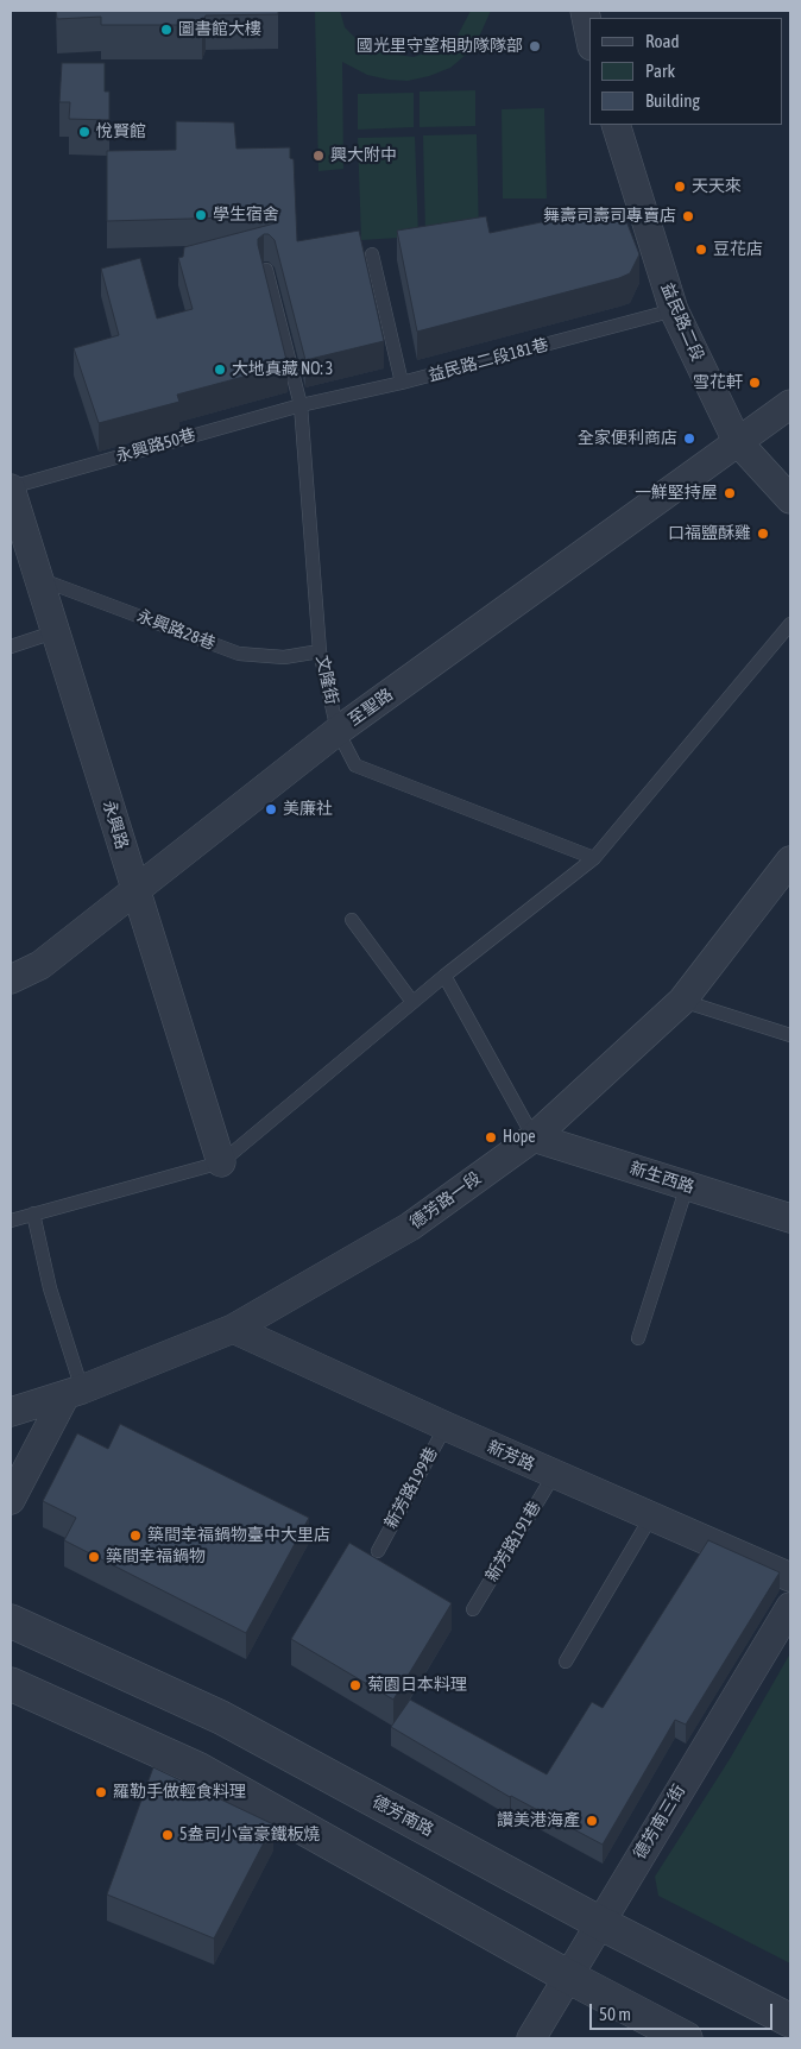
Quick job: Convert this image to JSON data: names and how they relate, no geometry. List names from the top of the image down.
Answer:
{
  "streets": {
    "street": [
      "益民路二段",
      "至聖路",
      "永興路",
      "新生西路",
      "德芳路一段",
      "新芳路",
      "德芳南路",
      "德芳南三街"
    ],
    "lane": [
      "益民路二段181巷",
      "永興路50巷",
      "永興路28巷",
      "文隆街",
      "新芳路199巷",
      "新芳路191巷"
    ]
  },
  "crossings": [
    ["益民路二段", "益民路二段181巷"],
    ["益民路二段", "至聖路"],
    ["益民路二段181巷", "永興路50巷"],
    ["益民路二段181巷", "文隆街"],
    ["永興路50巷", "文隆街"],
    ["永興路50巷", "永興路"],
    ["永興路28巷", "文隆街"],
    ["永興路28巷", "永興路"],
    ["文隆街", "至聖路"],
    ["至聖路", "永興路"],
    ["新生西路", "德芳路一段"],
    ["德芳路一段", "新芳路"],
    ["新芳路", "新芳路199巷"],
    ["新芳路", "新芳路191巷"],
    ["德芳南路", "德芳南三街"]
  ],
  "places": [
    "圖書館大樓",
    "國光里守望相助隊隊部",
    "悅賢館",
    "興大附中",
    "天天來",
    "學生宿舍",
    "舞壽司壽司專賣店",
    "豆花店",
    "大地真藏 NO: 3",
    "雪花軒",
    "全家便利商店",
    "一鮮堅持屋",
    "口福鹽酥雞",
    "美廉社",
    "Hope",
    "築間幸福鍋物臺中大里店",
    "築間幸福鍋物",
    "菊園日本料理",
    "羅勒手做輕食料理",
    "讚美港海產",
    "5盎司小富豪鐵板燒"
  ],
  "legend": ["Road", "Park", "Building"],
  "scale_bar": "50 m"
}
